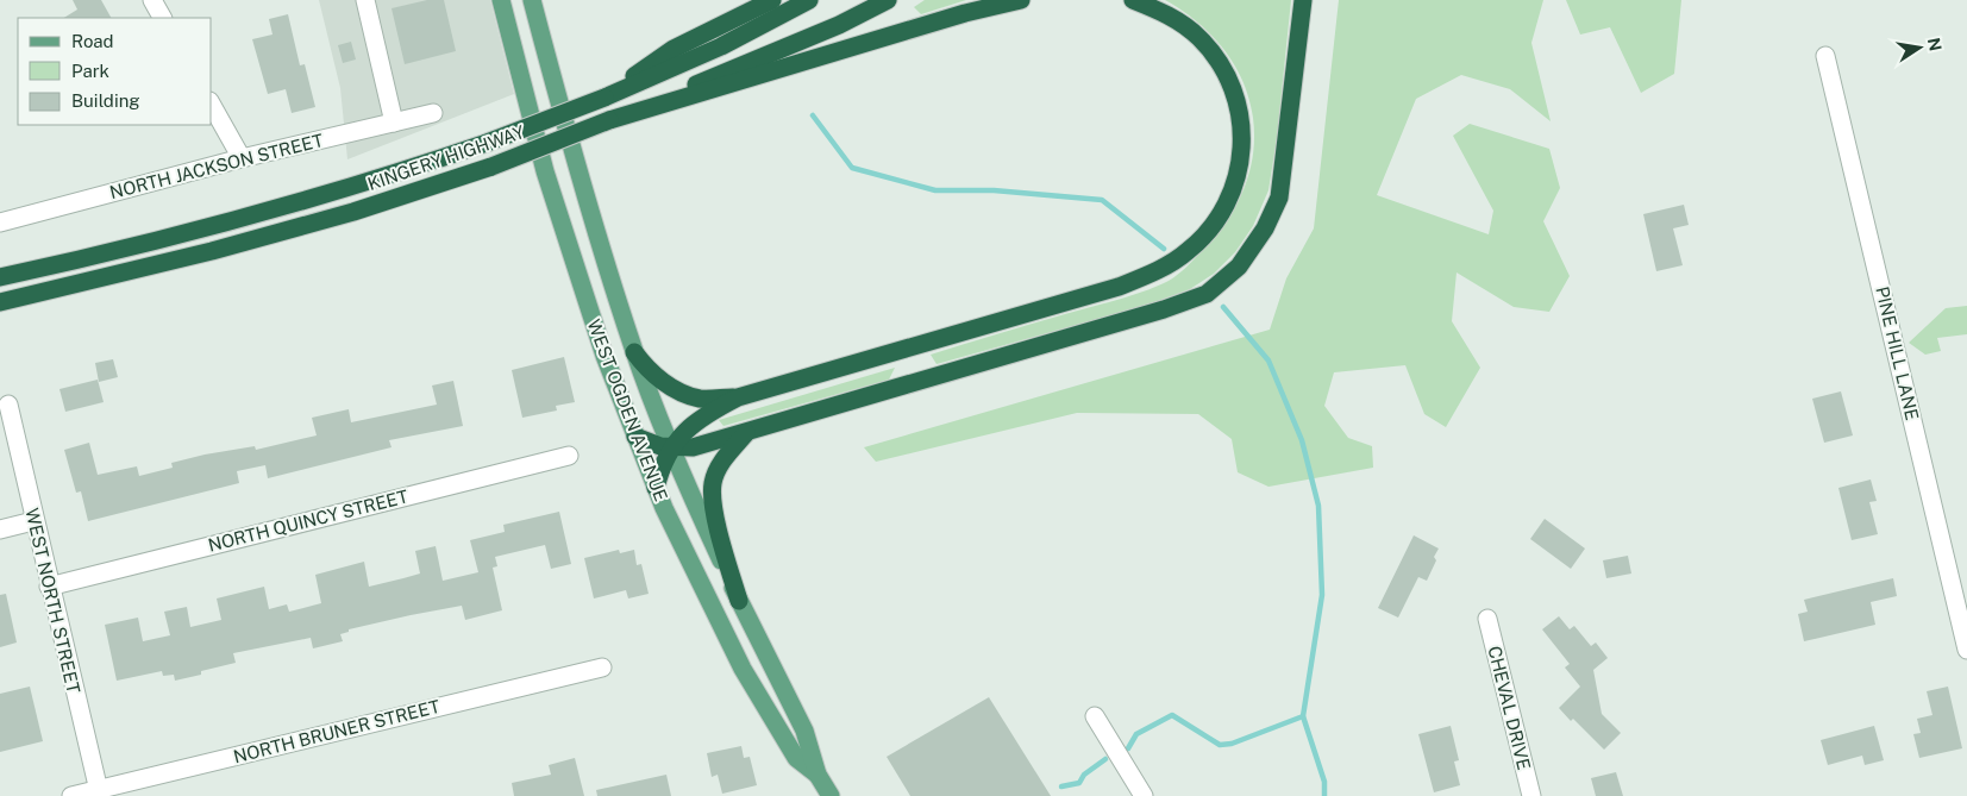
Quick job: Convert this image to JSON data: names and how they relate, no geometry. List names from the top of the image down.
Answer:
{
  "streets": {
    "highway": ["KINGERY HIGHWAY"],
    "main road": ["WEST OGDEN AVENUE"],
    "street": [
      "NORTH JACKSON STREET",
      "PINE HILL LANE",
      "NORTH QUINCY STREET",
      "WEST NORTH STREET",
      "CHEVAL DRIVE",
      "NORTH BRUNER STREET"
    ]
  },
  "crossings": [
    ["NORTH QUINCY STREET", "WEST NORTH STREET"],
    ["WEST NORTH STREET", "NORTH BRUNER STREET"]
  ],
  "legend": ["Road", "Park", "Building"],
  "north": "right"
}
